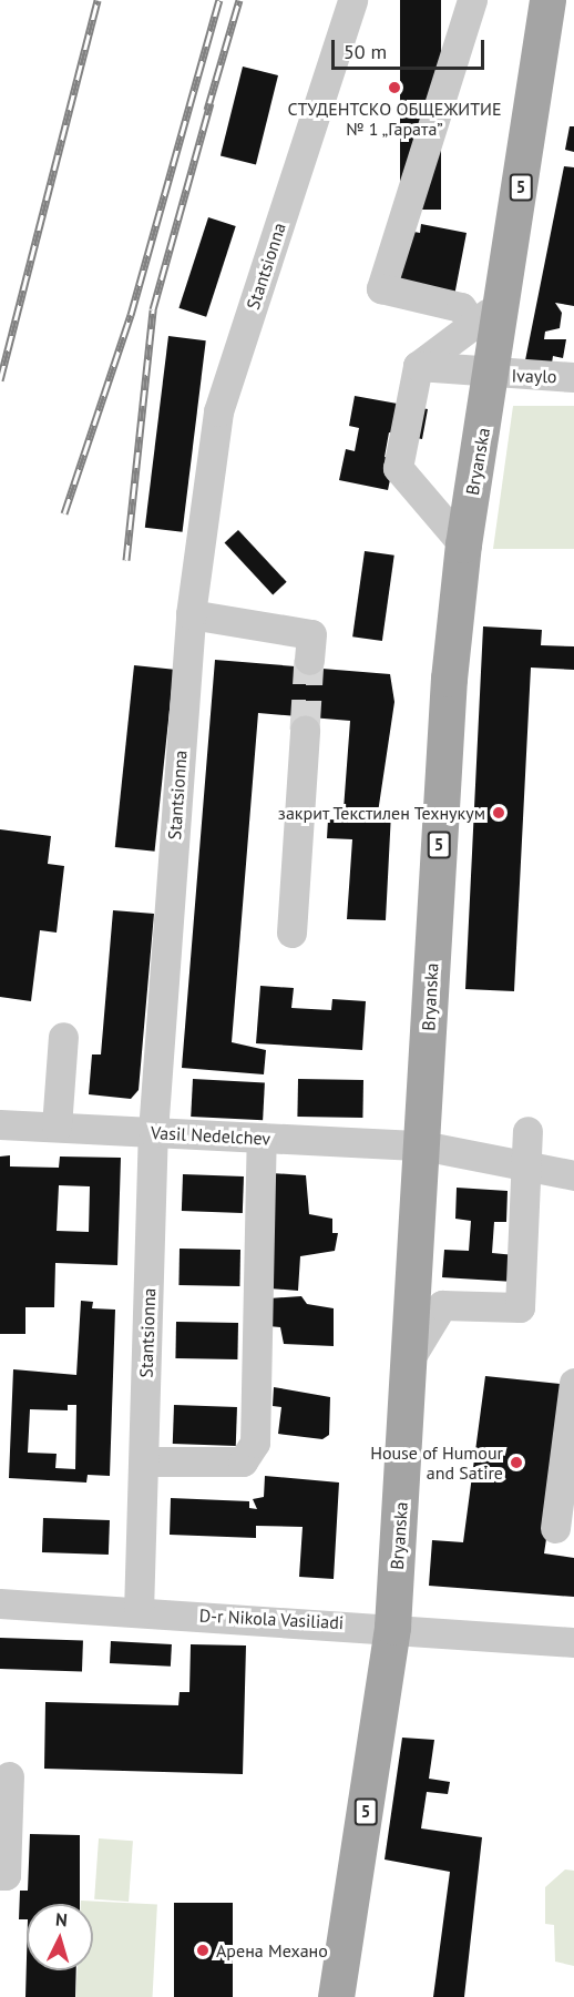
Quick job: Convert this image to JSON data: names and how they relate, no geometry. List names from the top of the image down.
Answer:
{
  "streets": {
    "main road": ["5", "Bryanska"],
    "street": [
      "Stantsionna",
      "Ivaylo",
      "Vasil Nedelchev",
      "D-r Nikola Vasiliadi"
    ]
  },
  "crossings": [
    ["Stantsionna", "Vasil Nedelchev"],
    ["Stantsionna", "D-r Nikola Vasiliadi"],
    ["Ivaylo", "Bryanska"],
    ["Bryanska", "Vasil Nedelchev"],
    ["Bryanska", "D-r Nikola Vasiliadi"]
  ],
  "places": [
    "СТУДЕНТСКО ОБЩЕЖИТИЕ № 1 „Гарата”",
    "закрит Текстилен Технукум",
    "House of Humour and Satire",
    "Арена Механо"
  ],
  "scale_bar": "50 m",
  "north": "top"
}
